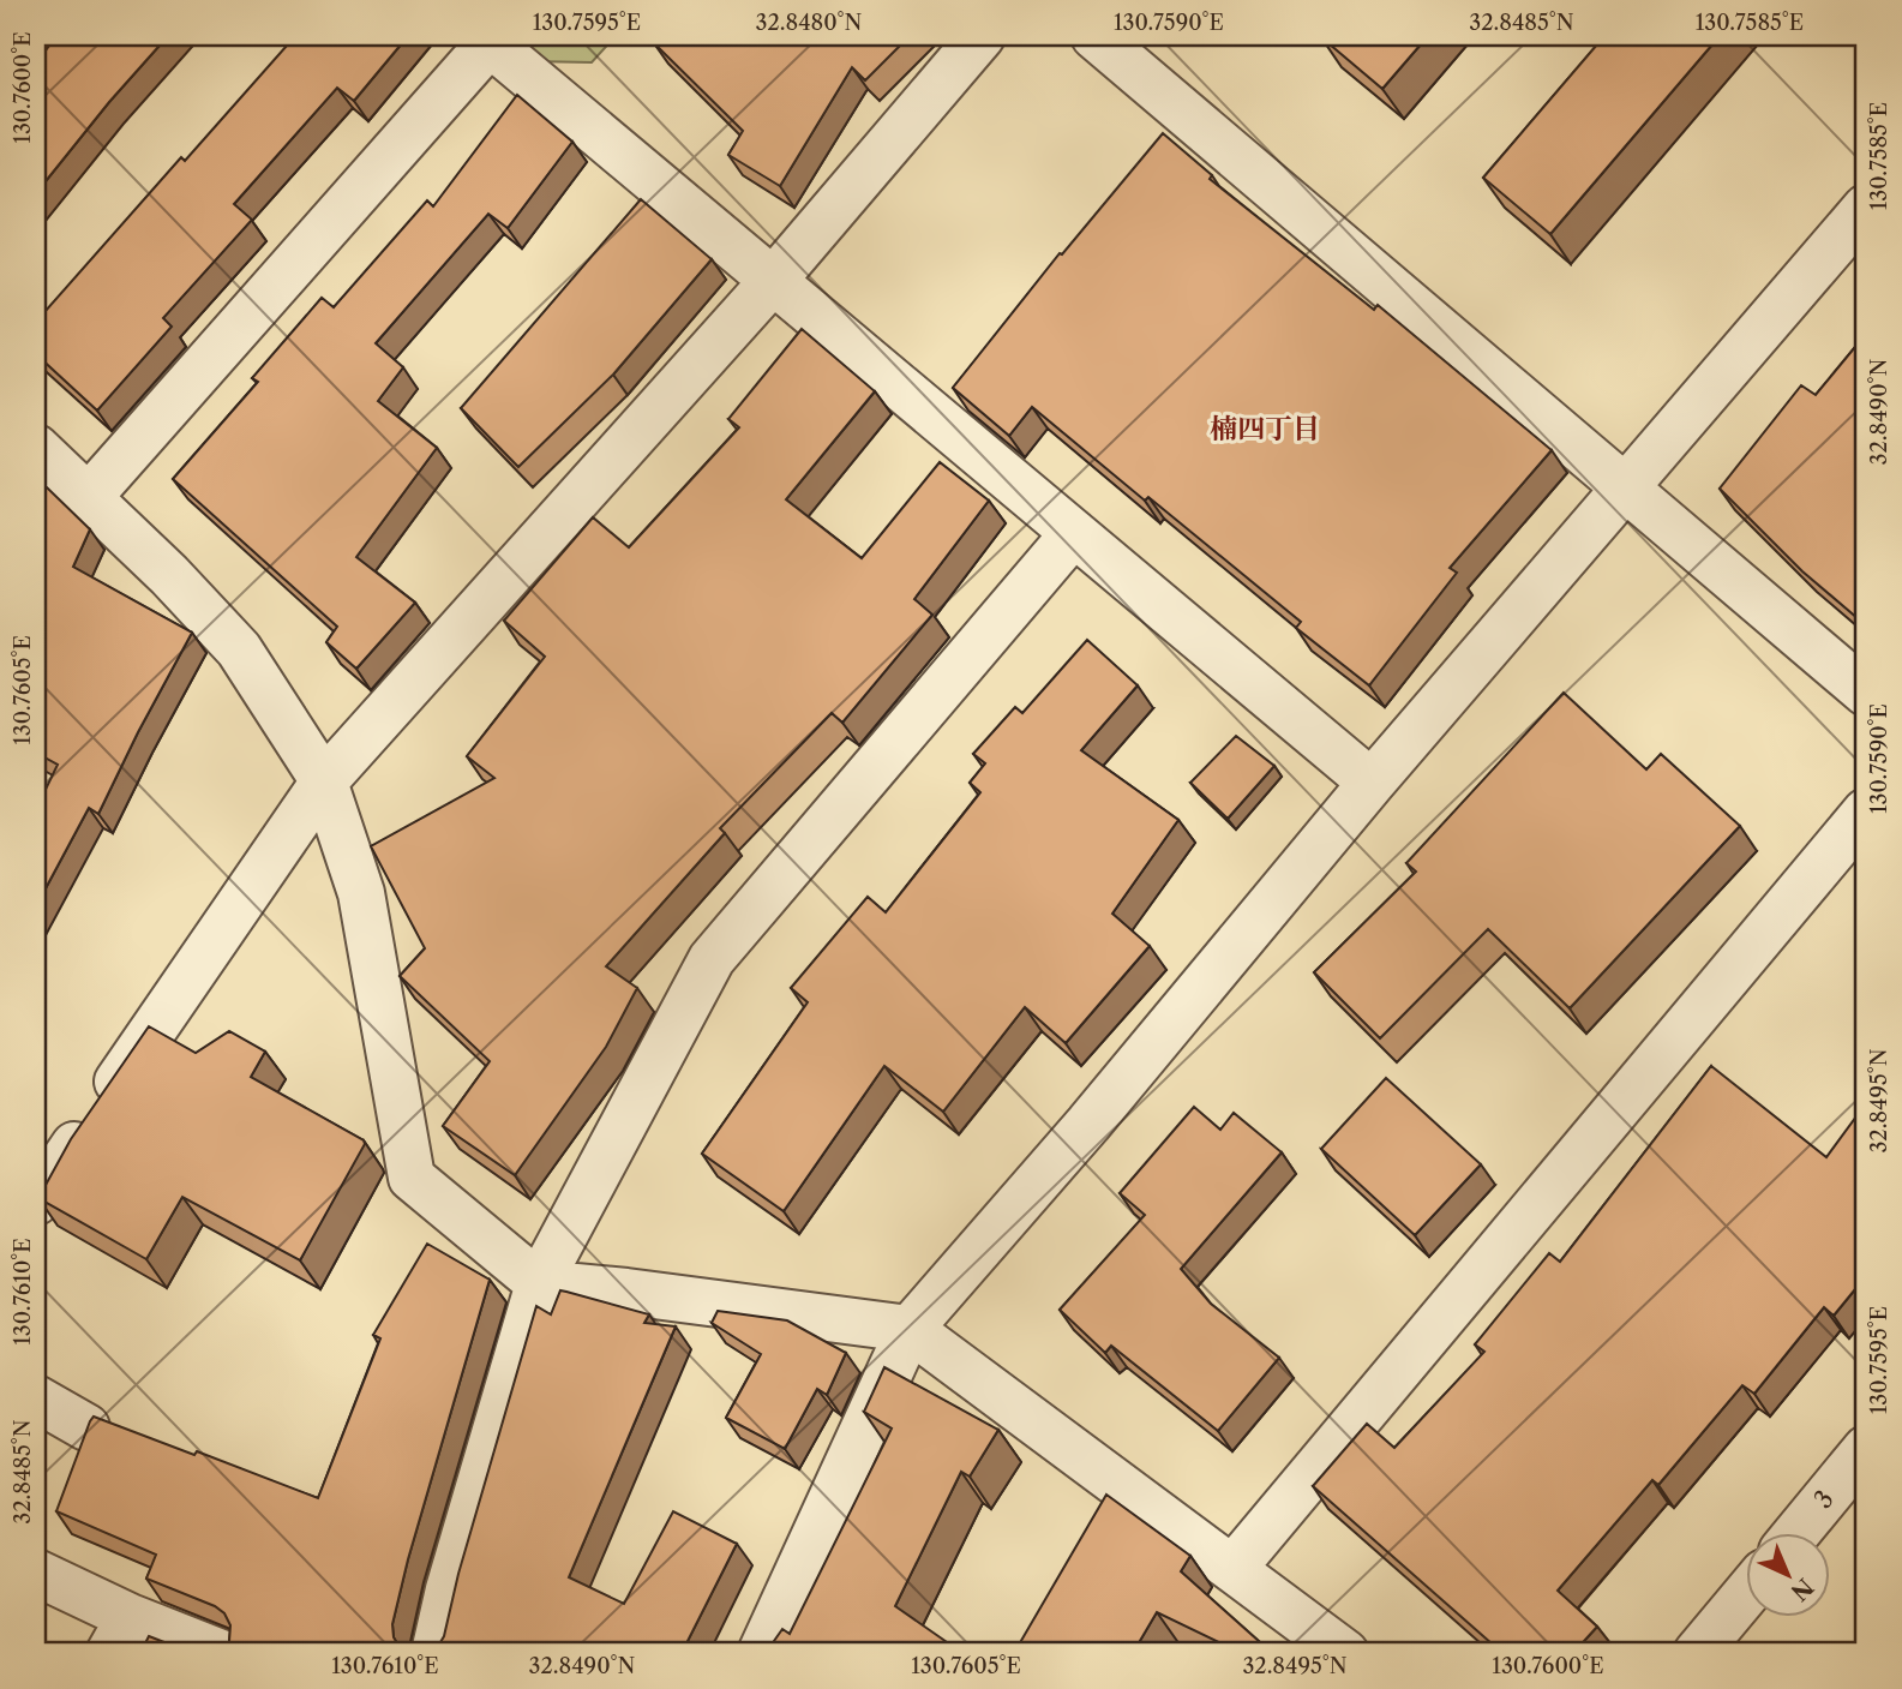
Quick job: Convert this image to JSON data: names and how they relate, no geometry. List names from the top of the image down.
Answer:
{
  "streets": {
    "street": ["3"]
  },
  "districts": ["楠四丁目"],
  "north": "bottom right",
  "coordinates": [
    "130.7595°E",
    "32.8480°N",
    "130.7590°E",
    "32.8485°N",
    "130.7585°E",
    "130.7600°E",
    "32.8490°N",
    "130.7605°E",
    "32.8495°N",
    "130.7610°E"
  ]
}
